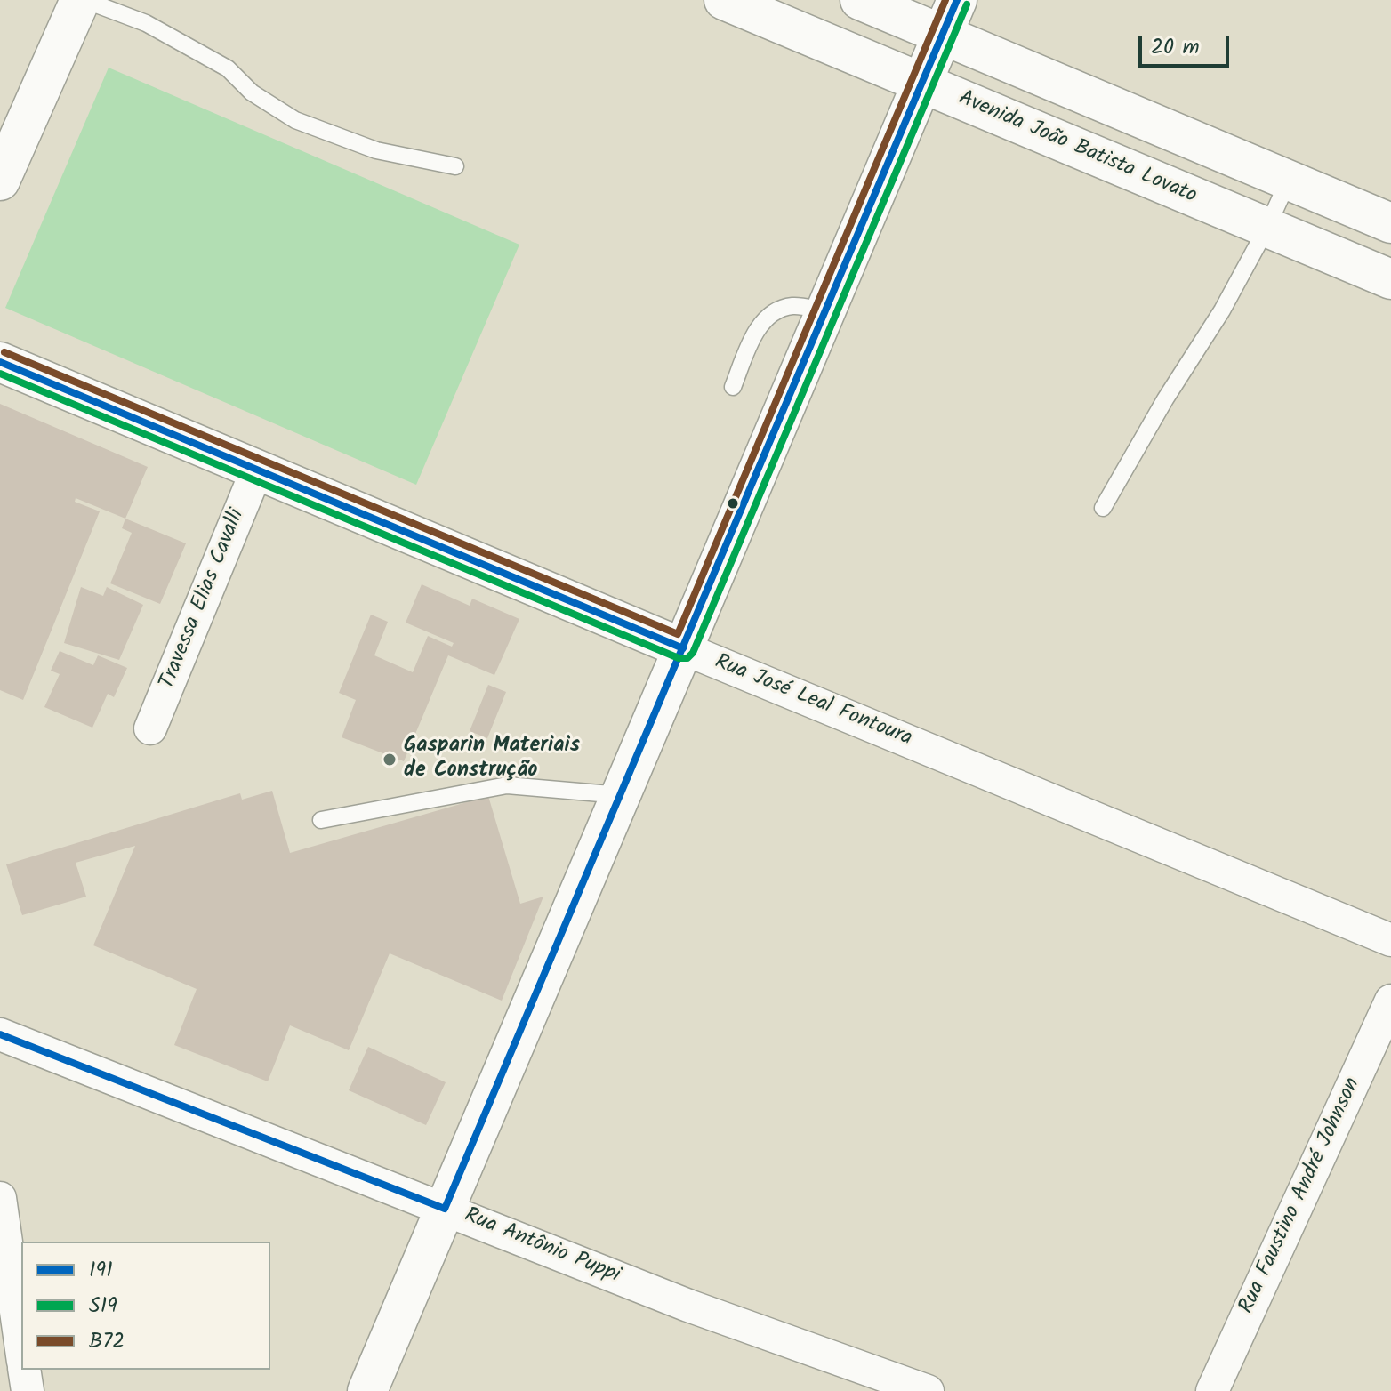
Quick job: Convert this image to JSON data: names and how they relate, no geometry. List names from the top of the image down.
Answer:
{
  "streets": {
    "street": [
      "Avenida João Batista Lovato",
      "Travessa Elias Cavalli",
      "Rua José Leal Fontoura",
      "Rua Faustino André Johnson",
      "Rua Antônio Puppi"
    ]
  },
  "crossings": [
    ["Travessa Elias Cavalli", "Rua José Leal Fontoura"]
  ],
  "places": ["Gasparin Materiais de Construção"],
  "lines": ["transit line I91", "transit line B72", "transit line S19"],
  "legend": ["I91", "S19", "B72"],
  "scale_bar": "20 m"
}
